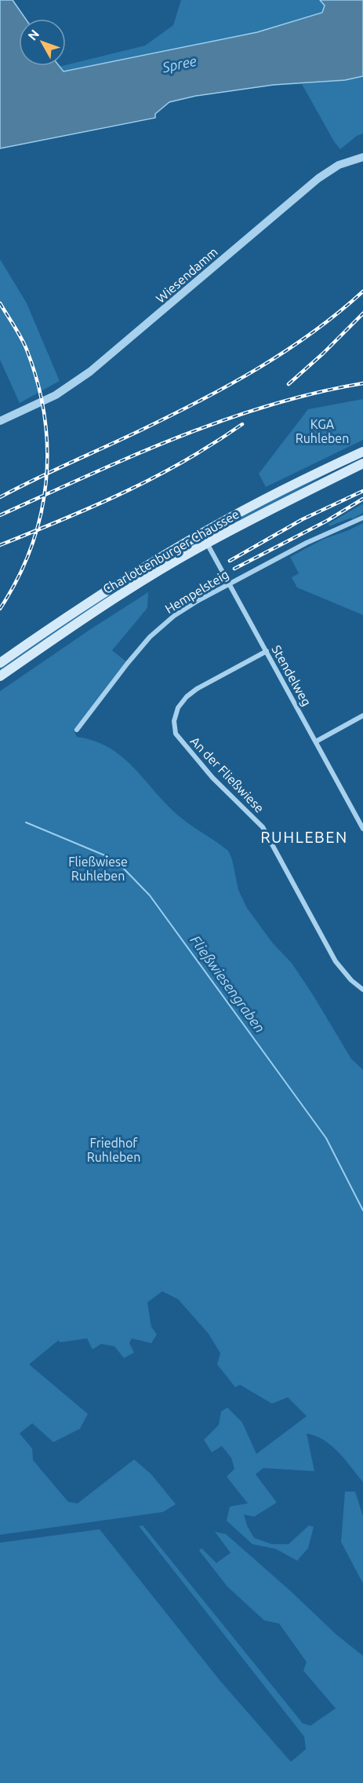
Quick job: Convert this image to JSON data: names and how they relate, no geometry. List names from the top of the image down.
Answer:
{
  "streets": {
    "main road": ["Charlottenburger Chaussee"],
    "street": [
      "Wiesendamm",
      "Hempelsteig",
      "Stendelweg",
      "An der Fließwiese"
    ]
  },
  "crossings": [
    ["Charlottenburger Chaussee", "Stendelweg"],
    ["Hempelsteig", "Stendelweg"],
    ["Stendelweg", "An der Fließwiese"]
  ],
  "districts": ["RUHLEBEN"],
  "water": ["Spree", "Fließwiesengraben"],
  "parks": ["KGA Ruhleben", "Fließwiese Ruhleben", "Friedhof Ruhleben"],
  "north": "top left"
}
